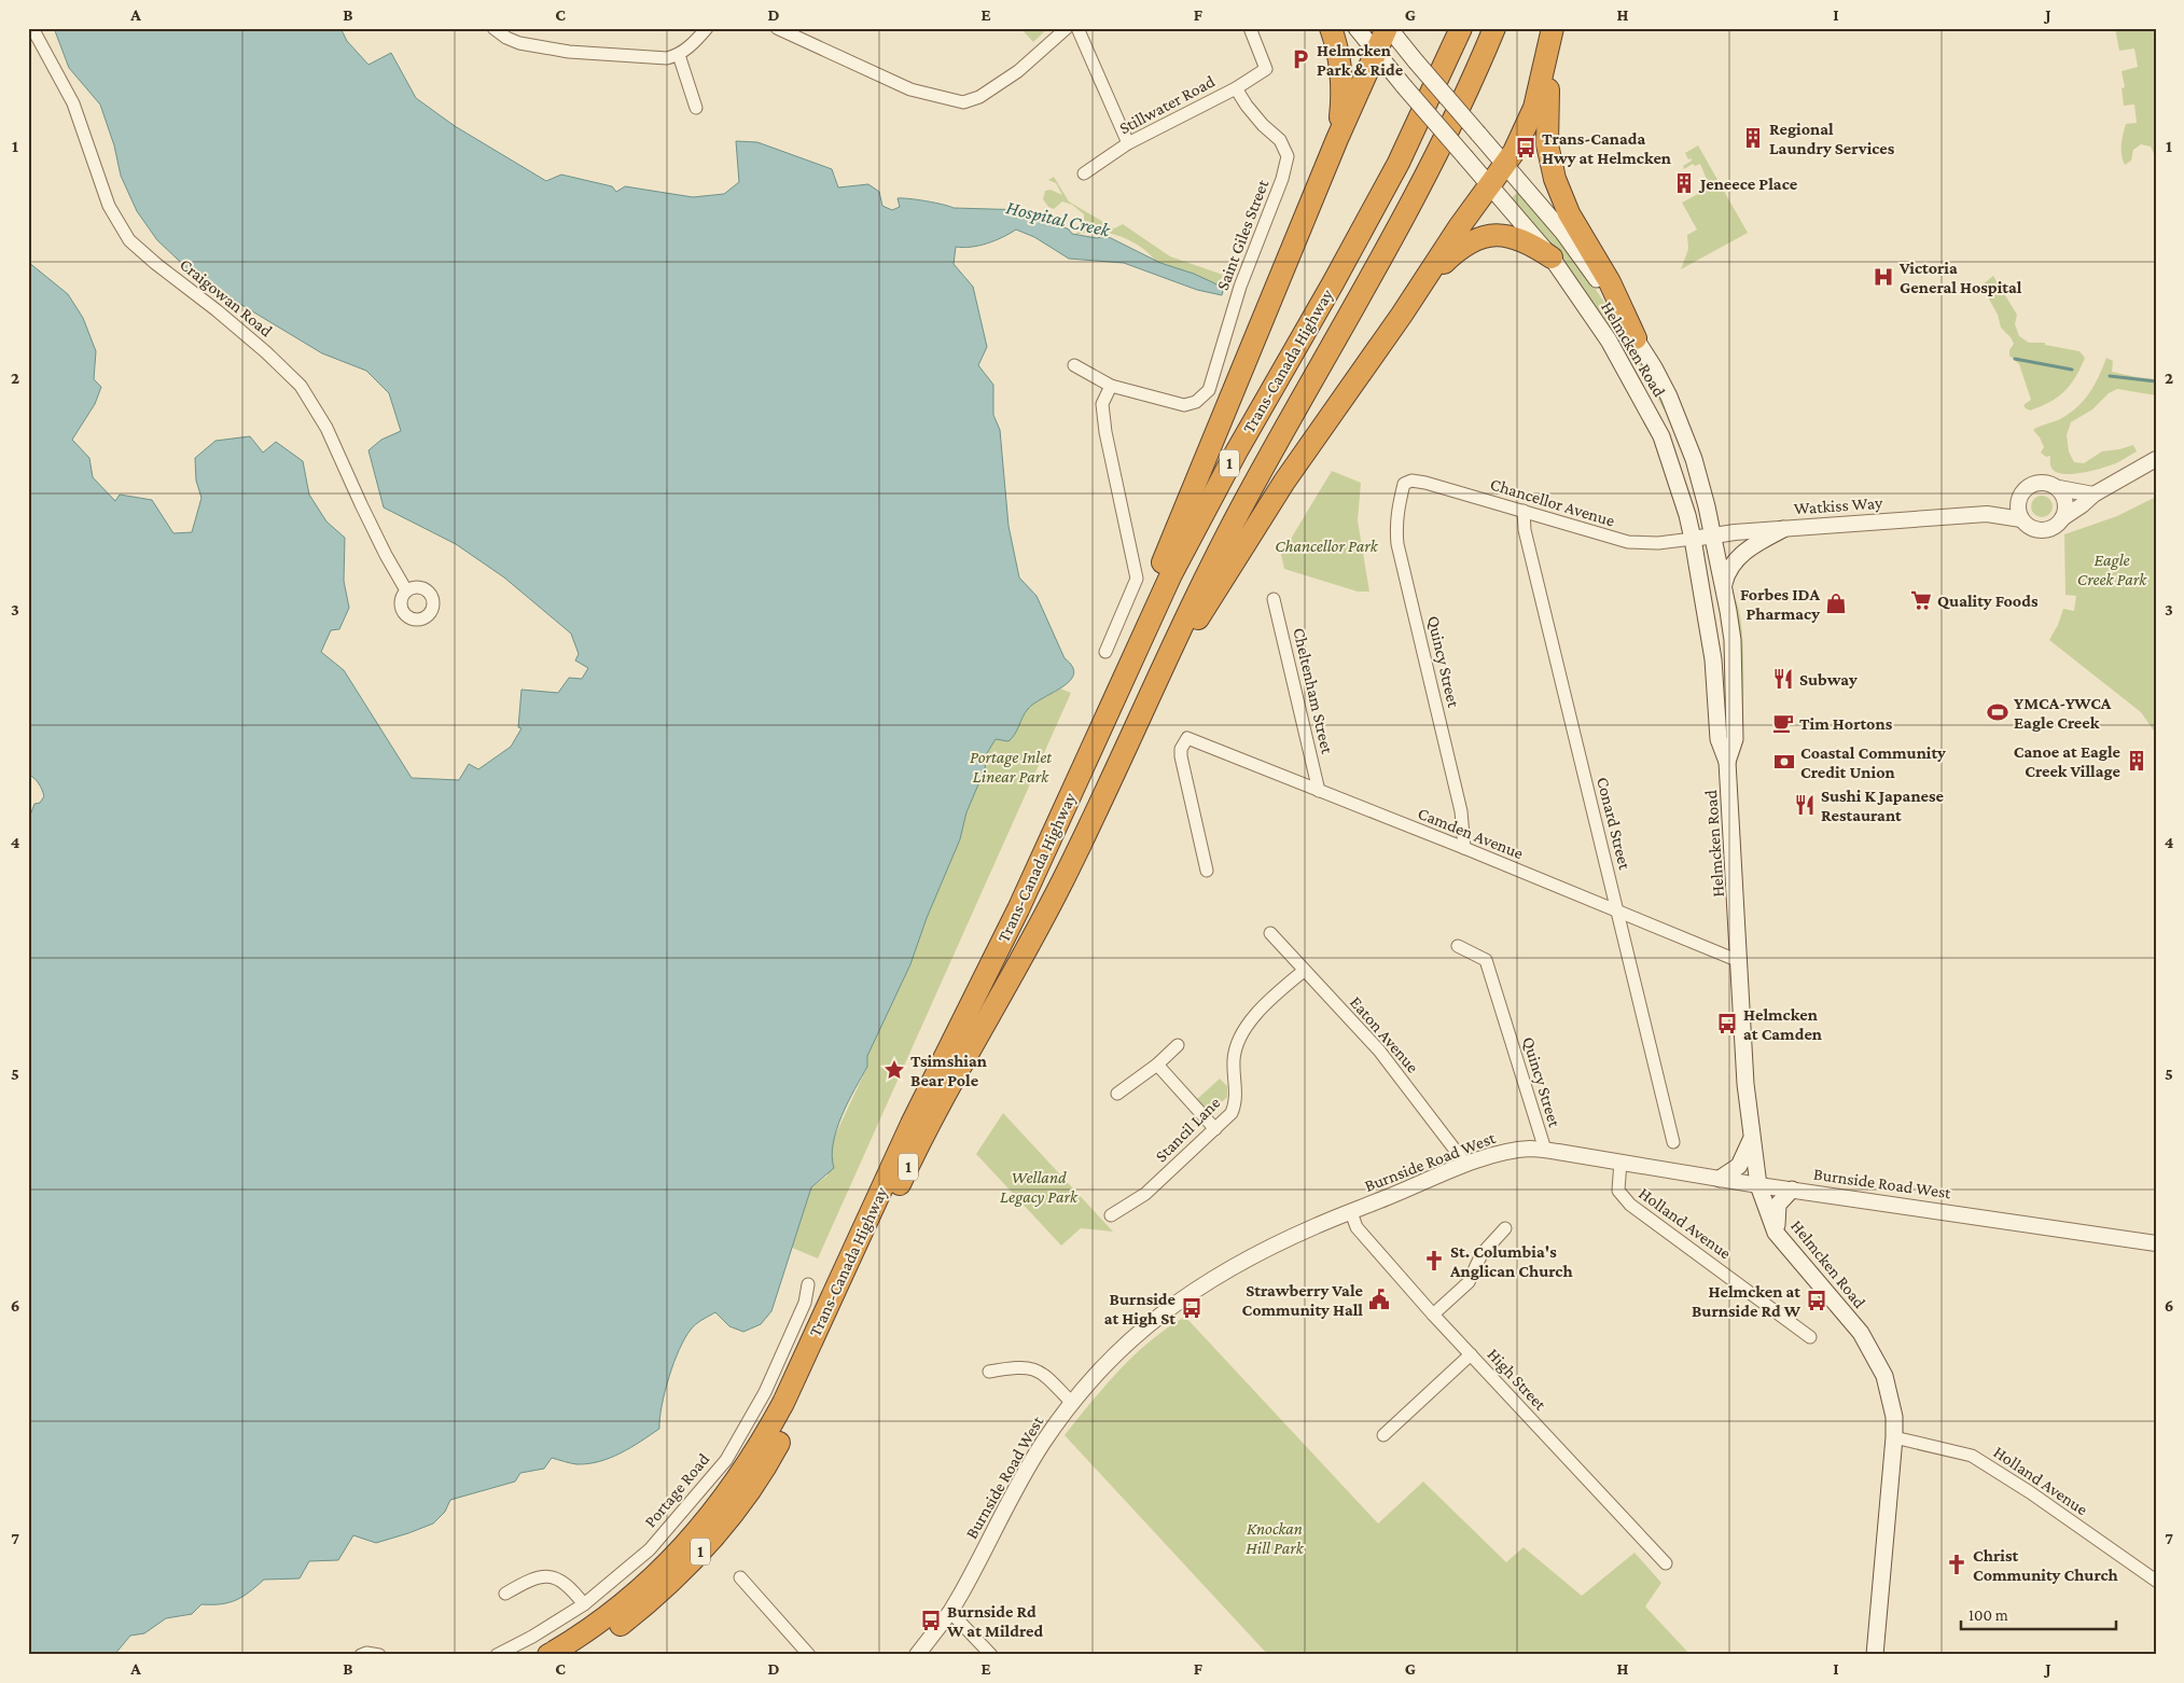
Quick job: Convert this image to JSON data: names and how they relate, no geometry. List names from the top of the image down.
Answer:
{
  "streets": {
    "highway": ["Trans-Canada Highway", "1"],
    "main road": ["Helmcken Road"],
    "street": [
      "Stillwater Road",
      "Saint Giles Street",
      "Craigowan Road",
      "Chancellor Avenue",
      "Watkiss Way",
      "Quincy Street",
      "Cheltenham Street",
      "Conard Street",
      "Camden Avenue",
      "Eaton Avenue",
      "Stancil Lane",
      "Burnside Road West",
      "Holland Avenue",
      "High Street",
      "Portage Road"
    ]
  },
  "crossings": [
    ["Stillwater Road", "Saint Giles Street"],
    ["Helmcken Road", "Chancellor Avenue"],
    ["Helmcken Road", "Watkiss Way"],
    ["Helmcken Road", "Camden Avenue"],
    ["Helmcken Road", "Burnside Road West"],
    ["Helmcken Road", "Holland Avenue"],
    ["Chancellor Avenue", "Watkiss Way"],
    ["Chancellor Avenue", "Quincy Street"],
    ["Chancellor Avenue", "Conard Street"],
    ["Quincy Street", "Camden Avenue"],
    ["Quincy Street", "Burnside Road West"],
    ["Cheltenham Street", "Camden Avenue"],
    ["Conard Street", "Camden Avenue"],
    ["Eaton Avenue", "Stancil Lane"],
    ["Eaton Avenue", "Burnside Road West"],
    ["Burnside Road West", "Holland Avenue"],
    ["Burnside Road West", "High Street"]
  ],
  "water": ["Hospital Creek"],
  "parks": [
    "Chancellor Park",
    "Eagle Creek Park",
    "Portage Inlet Linear Park",
    "Welland Legacy Park",
    "Knockan Hill Park"
  ],
  "places": {
    "parking": ["Helmcken Park & Ride"],
    "building": ["Regional Laundry Services", "Jeneece Place", "Canoe at Eagle Creek Village"],
    "bus stop": [
      "Trans-Canada Hwy at Helmcken",
      "Helmcken at Camden",
      "Helmcken at Burnside Rd W",
      "Burnside at High St",
      "Burnside Rd W at Mildred"
    ],
    "hospital": ["Victoria General Hospital"],
    "supermarket": ["Quality Foods"],
    "shop": ["Forbes IDA Pharmacy"],
    "restaurant": ["Subway", "Sushi K Japanese Restaurant"],
    "sports": ["YMCA-YWCA Eagle Creek"],
    "cafe": ["Tim Hortons"],
    "bank": ["Coastal Community Credit Union"],
    "place": ["Tsimshian Bear Pole"],
    "church": ["St. Columbia's Anglican Church", "Christ Community Church"],
    "public building": ["Strawberry Vale Community Hall"]
  },
  "scale_bar": "100 m",
  "grid": {
    "columns": [
      "A",
      "B",
      "C",
      "D",
      "E",
      "F",
      "G",
      "H",
      "I",
      "J"
    ],
    "rows": [
      "1",
      "2",
      "3",
      "4",
      "5",
      "6",
      "7"
    ]
  }
}
